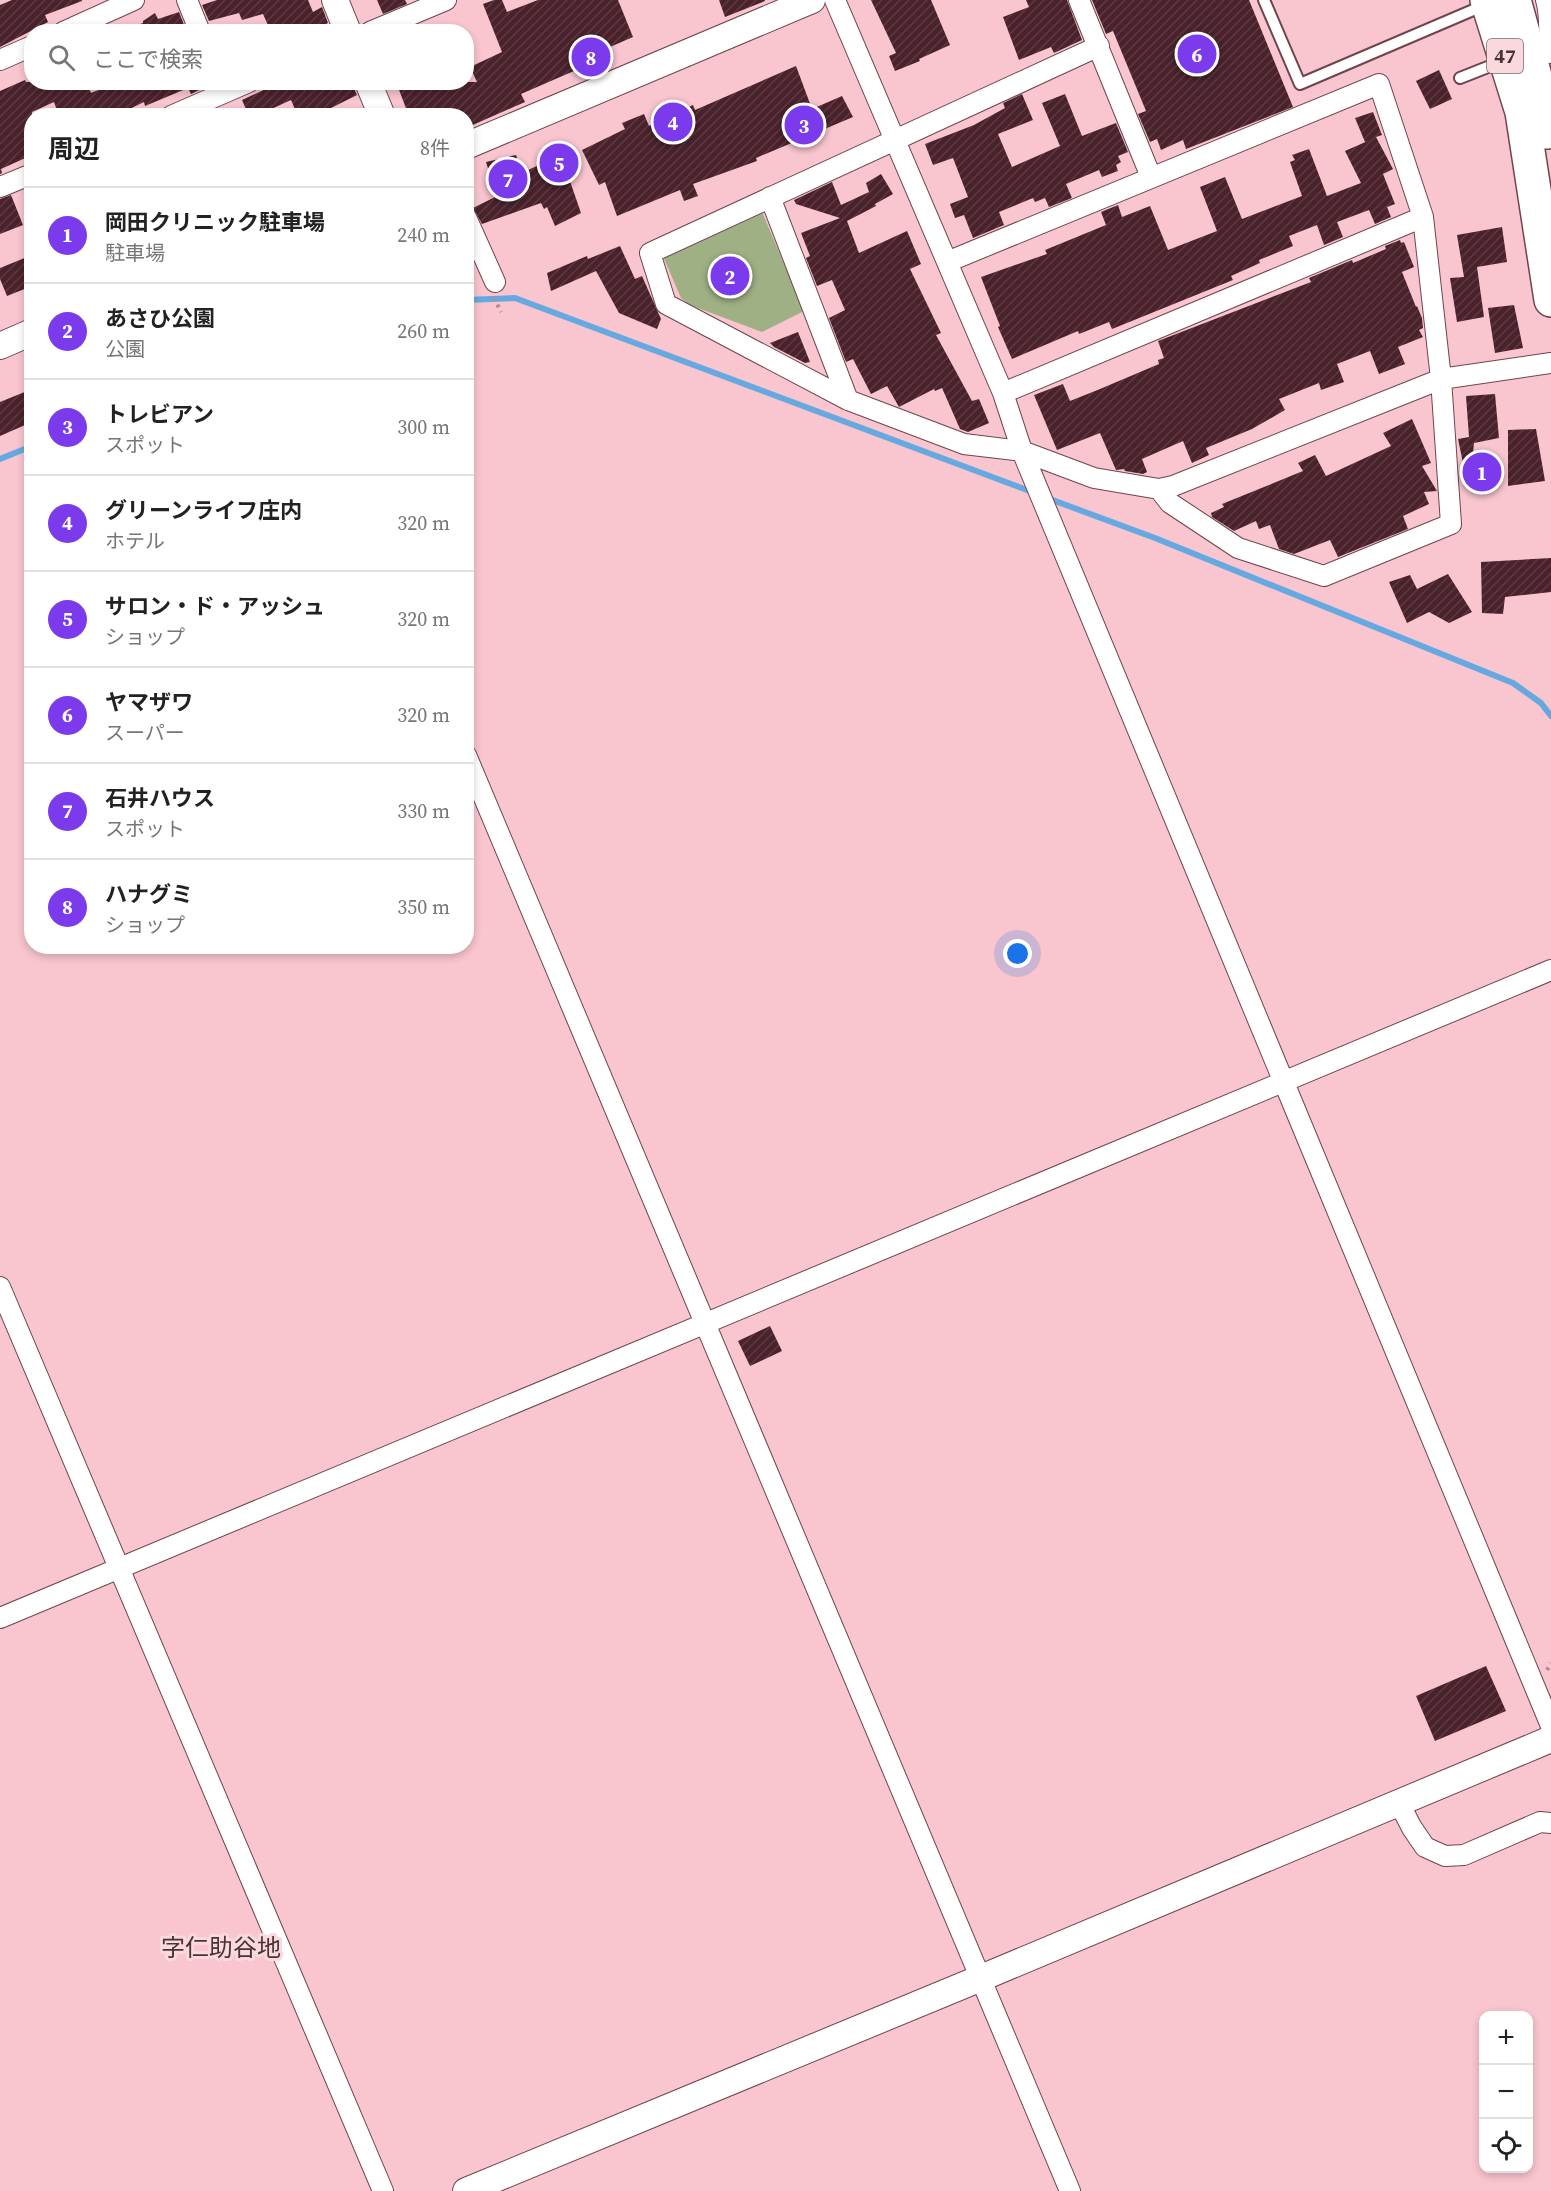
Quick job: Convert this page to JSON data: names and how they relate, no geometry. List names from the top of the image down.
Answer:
{
  "streets": {
    "highway": ["47"]
  },
  "districts": ["字仁助谷地"],
  "page": {
    "search": "ここで検索",
    "pins": [
      "6",
      "8",
      "4",
      "3",
      "5",
      "7",
      "2",
      "1"
    ],
    "heading": ["周辺", "8件"],
    "list": [
      {
        "mark": "1",
        "name": "岡田クリニック駐車場",
        "note": "駐車場",
        "value": "240 m"
      },
      {
        "mark": "2",
        "name": "あさひ公園",
        "note": "公園",
        "value": "260 m"
      },
      {
        "mark": "3",
        "name": "トレビアン",
        "note": "スポット",
        "value": "300 m"
      },
      {
        "mark": "4",
        "name": "グリーンライフ庄内",
        "note": "ホテル",
        "value": "320 m"
      },
      {
        "mark": "5",
        "name": "サロン・ド・アッシュ",
        "note": "ショップ",
        "value": "320 m"
      },
      {
        "mark": "6",
        "name": "ヤマザワ",
        "note": "スーパー",
        "value": "320 m"
      },
      {
        "mark": "7",
        "name": "石井ハウス",
        "note": "スポット",
        "value": "330 m"
      },
      {
        "mark": "8",
        "name": "ハナグミ",
        "note": "ショップ",
        "value": "350 m"
      }
    ],
    "map_buttons": ["+", "−"]
  }
}
